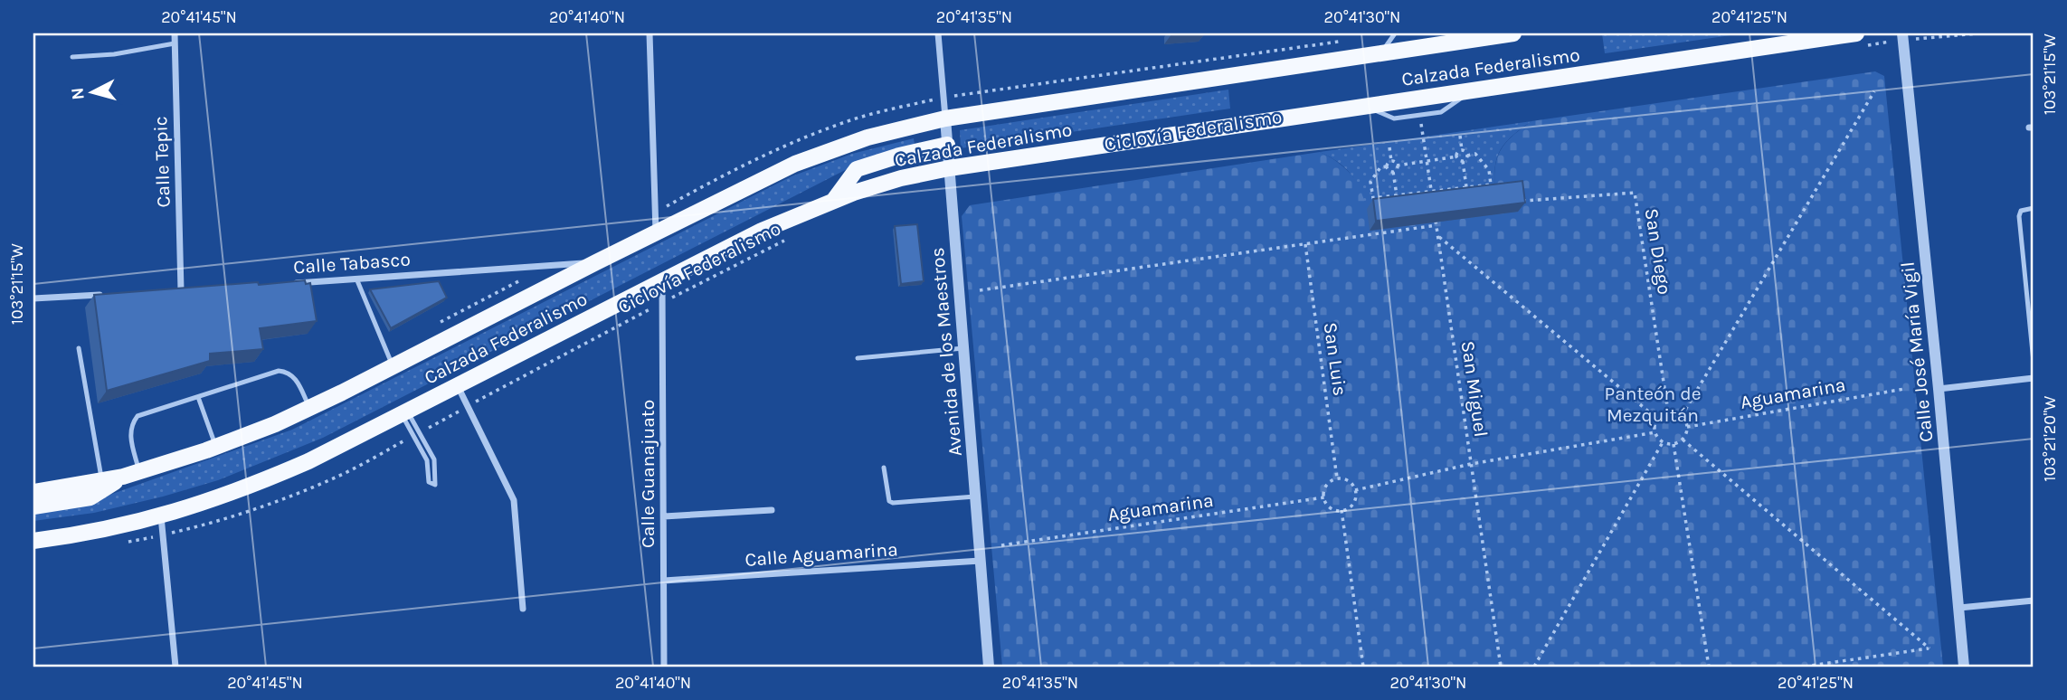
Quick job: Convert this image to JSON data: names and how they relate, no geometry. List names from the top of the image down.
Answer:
{
  "streets": {
    "main road": ["Calzada Federalismo"],
    "street": [
      "Calle Tepic",
      "Calle Tabasco",
      "Avenida de los Maestros",
      "Calle José María Vigil",
      "Calle Guanajuato",
      "Calle Aguamarina"
    ],
    "path": [
      "Ciclovía Federalismo",
      "San Diego",
      "San Luis",
      "San Miguel",
      "Aguamarina"
    ]
  },
  "crossings": [
    ["Calzada Federalismo", "Calle Tabasco"],
    ["Calzada Federalismo", "Avenida de los Maestros"],
    ["Calzada Federalismo", "Calle Guanajuato"],
    ["Ciclovía Federalismo", "Calle Guanajuato"],
    ["San Diego", "Aguamarina"],
    ["Avenida de los Maestros", "Calle Aguamarina"],
    ["San Luis", "Aguamarina"],
    ["Calle Guanajuato", "Calle Aguamarina"]
  ],
  "parks": ["Panteón de Mezquitán"],
  "north": "left",
  "coordinates": [
    "20°41'45\"N",
    "20°41'40\"N",
    "20°41'35\"N",
    "20°41'30\"N",
    "20°41'25\"N",
    "103°21'15\"W",
    "103°21'20\"W"
  ]
}
